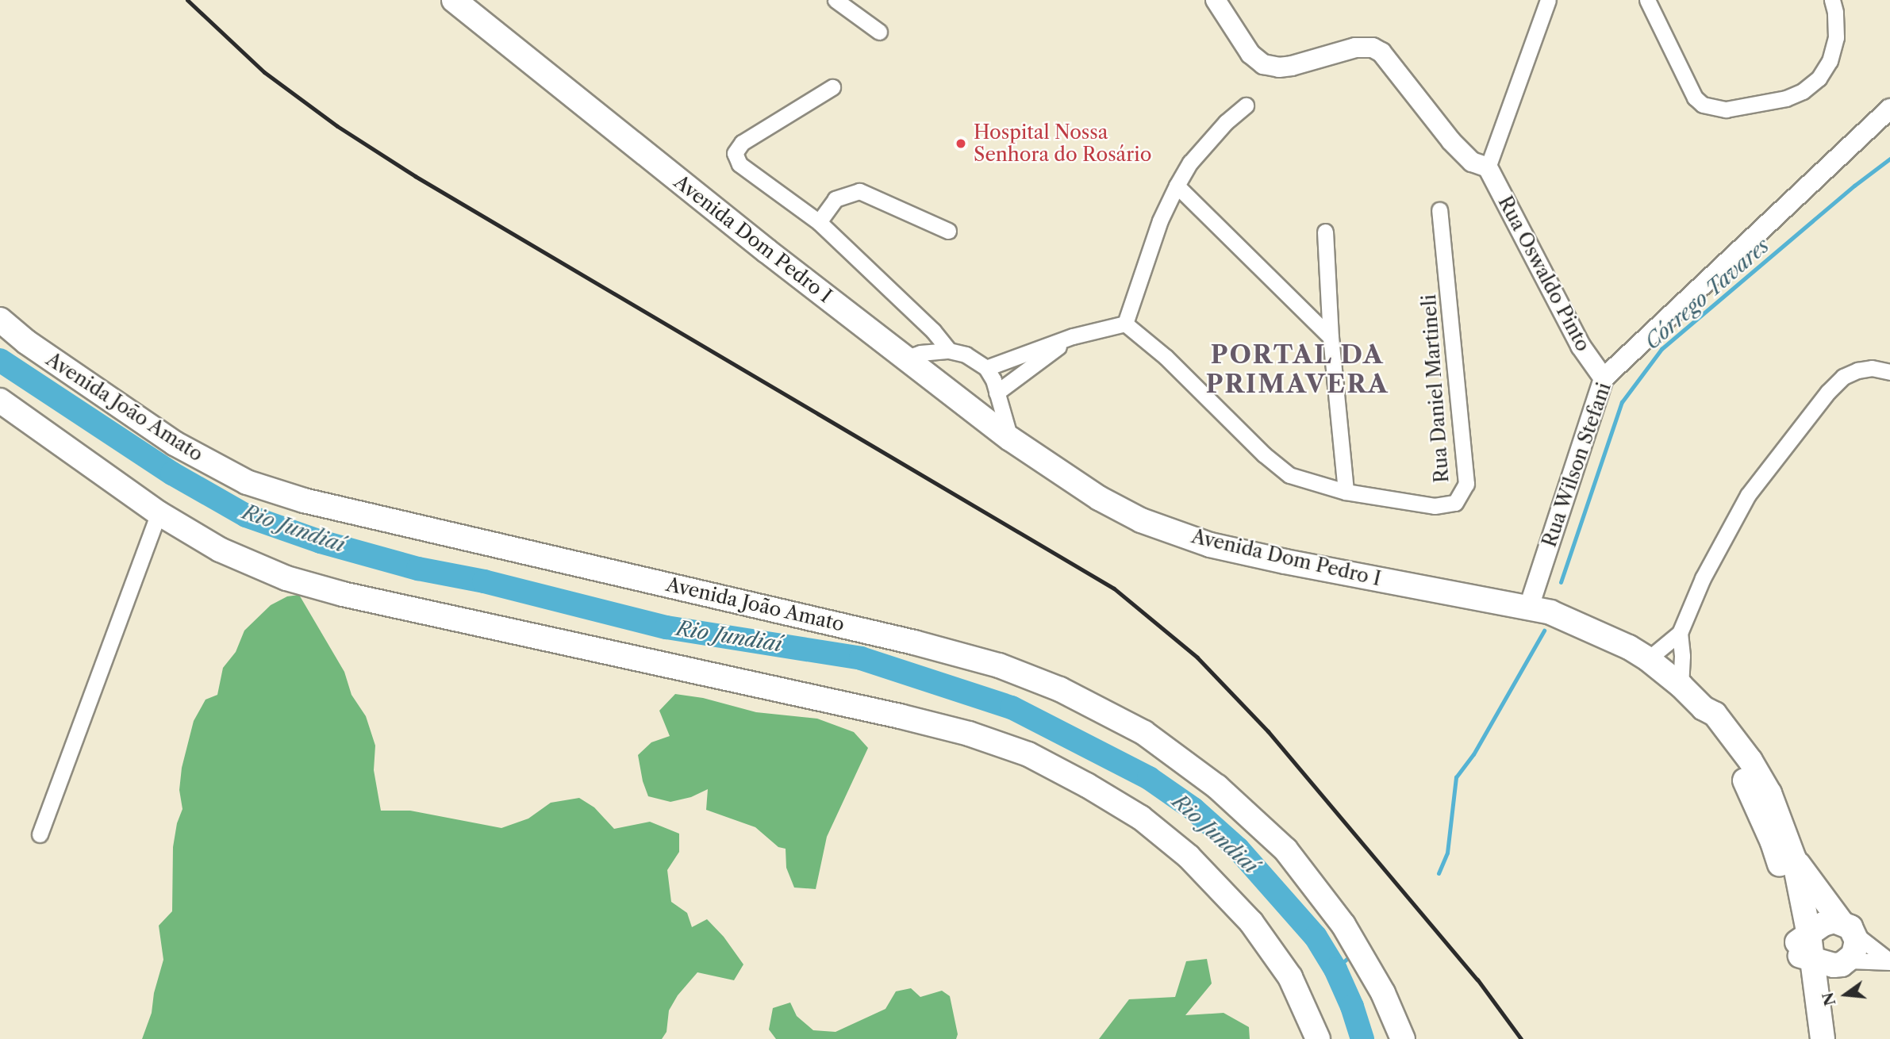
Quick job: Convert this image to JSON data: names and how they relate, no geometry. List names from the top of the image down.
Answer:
{
  "streets": {
    "main road": ["Avenida Dom Pedro I", "Avenida João Amato"],
    "street": ["Rua Oswaldo Pinto", "Rua Daniel Martineli", "Rua Wilson Stefani"]
  },
  "crossings": [
    ["Avenida Dom Pedro I", "Rua Wilson Stefani"],
    ["Rua Oswaldo Pinto", "Rua Wilson Stefani"]
  ],
  "districts": ["PORTAL DA PRIMAVERA"],
  "water": ["Córrego Tavares", "Rio Jundiaí"],
  "places": ["Hospital Nossa Senhora do Rosário"],
  "north": "left"
}
